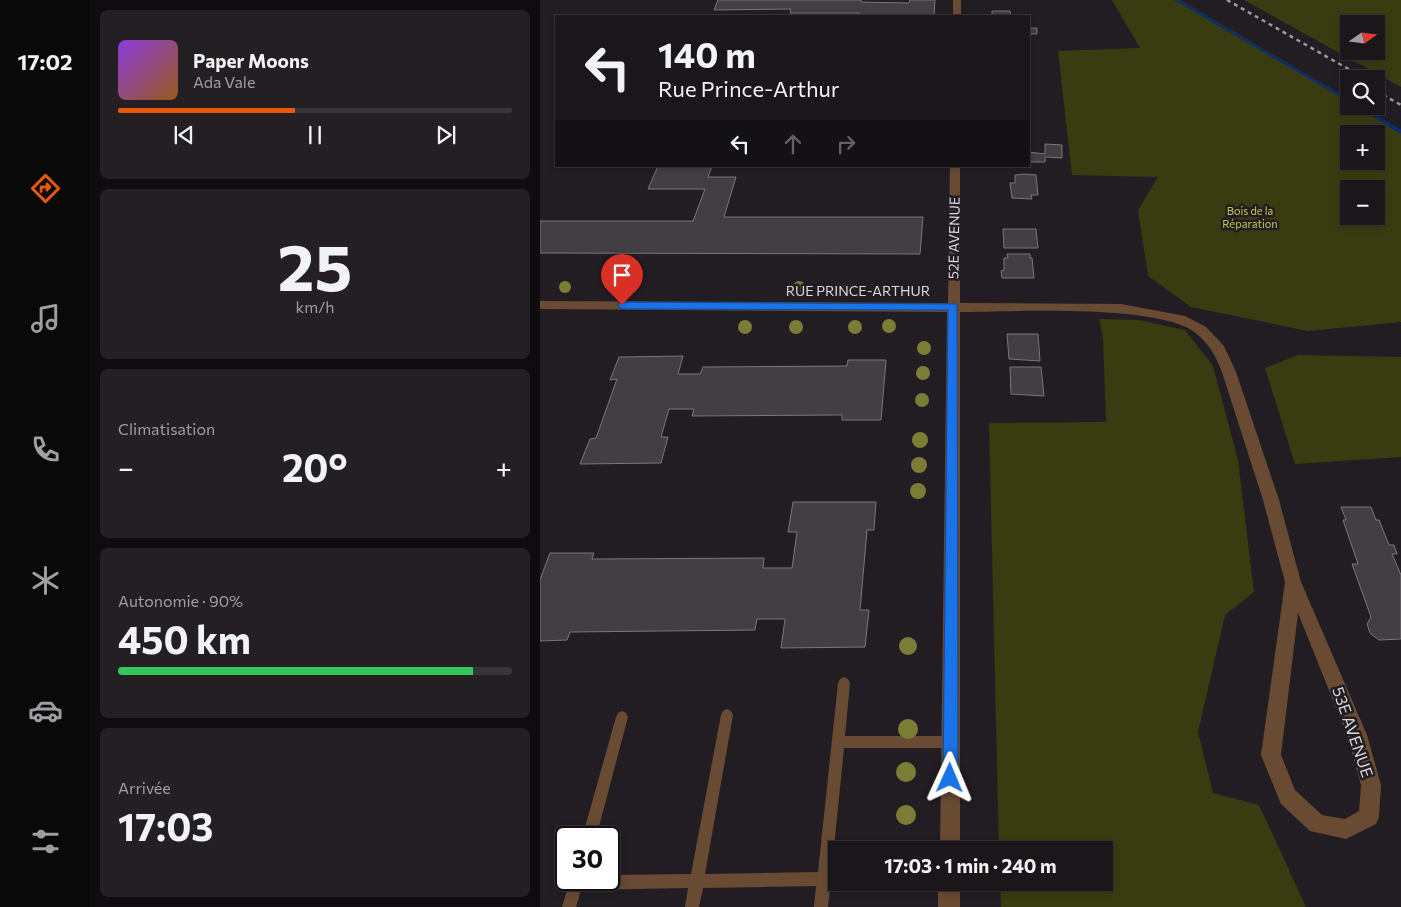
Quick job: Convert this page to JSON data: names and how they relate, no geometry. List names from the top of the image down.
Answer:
{
  "streets": {
    "street": ["52E AVENUE", "RUE PRINCE-ARTHUR", "53E AVENUE"]
  },
  "crossings": [
    ["52E AVENUE", "RUE PRINCE-ARTHUR"],
    ["RUE PRINCE-ARTHUR", "53E AVENUE"]
  ],
  "parks": ["Bois de la Réparation"],
  "north": "right",
  "page": {
    "tabs": "17:02",
    "map_buttons": ["+", "−"],
    "turn": ["140 m", "Rue Prince-Arthur"],
    "song": ["Paper Moons", "Ada Vale"],
    "tile": [
      ["25", "km/h"],
      "Climatisation",
      ["Autonomie · 90%", "450 km"],
      ["Arrivée", "17:03"]
    ],
    "heat": ["−", "20°", "+"],
    "limit": "30",
    "trip": "17:03 · 1 min · 240 m"
  }
}
